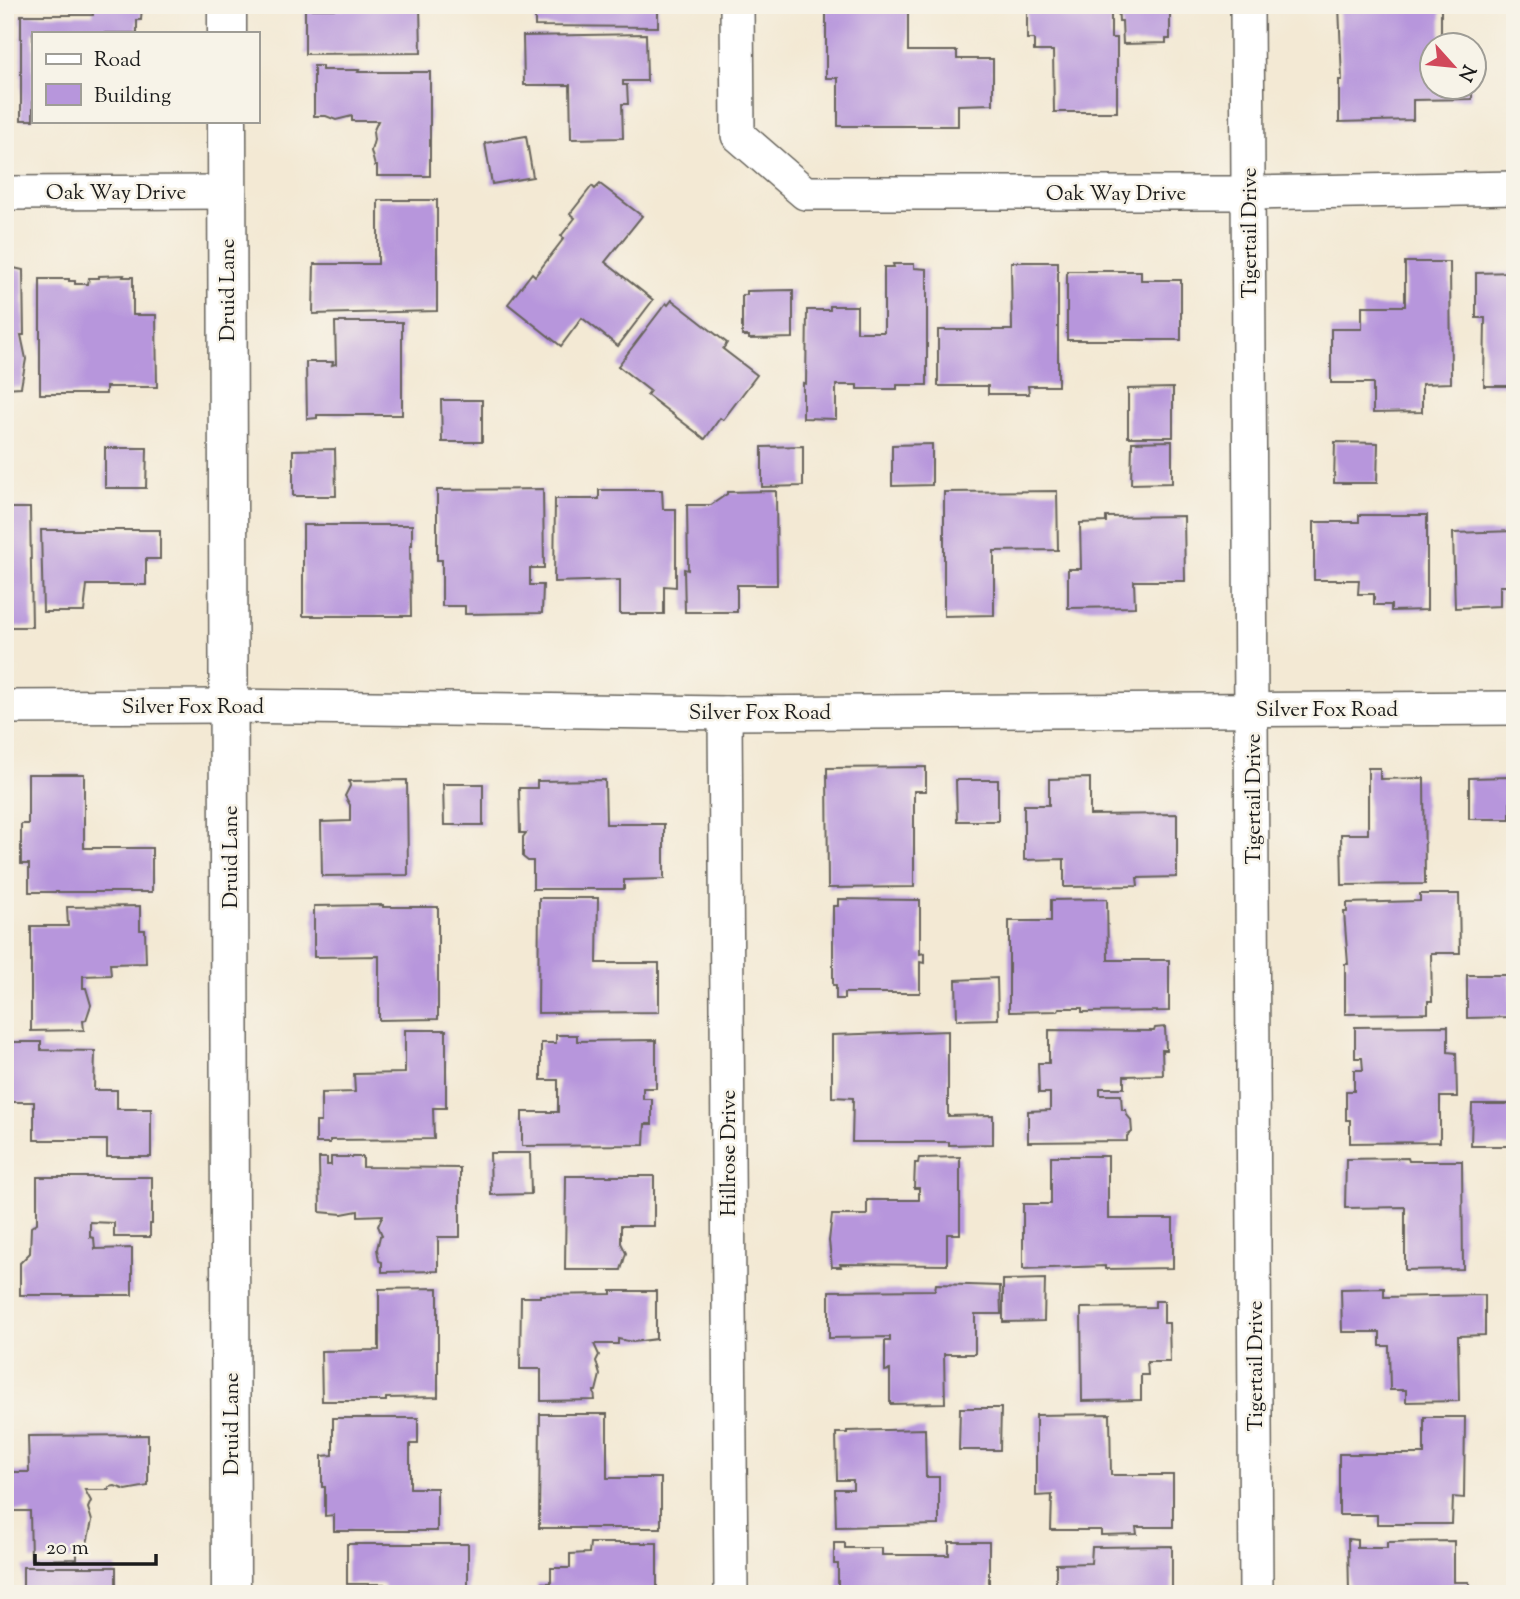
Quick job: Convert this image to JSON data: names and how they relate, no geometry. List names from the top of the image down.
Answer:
{
  "streets": {
    "street": [
      "Oak Way Drive",
      "Tigertail Drive",
      "Druid Lane",
      "Silver Fox Road",
      "Hillrose Drive"
    ]
  },
  "crossings": [
    ["Oak Way Drive", "Tigertail Drive"],
    ["Oak Way Drive", "Druid Lane"],
    ["Tigertail Drive", "Silver Fox Road"],
    ["Druid Lane", "Silver Fox Road"],
    ["Silver Fox Road", "Hillrose Drive"]
  ],
  "legend": ["Road", "Building"],
  "scale_bar": "20 m",
  "north": "bottom right"
}
